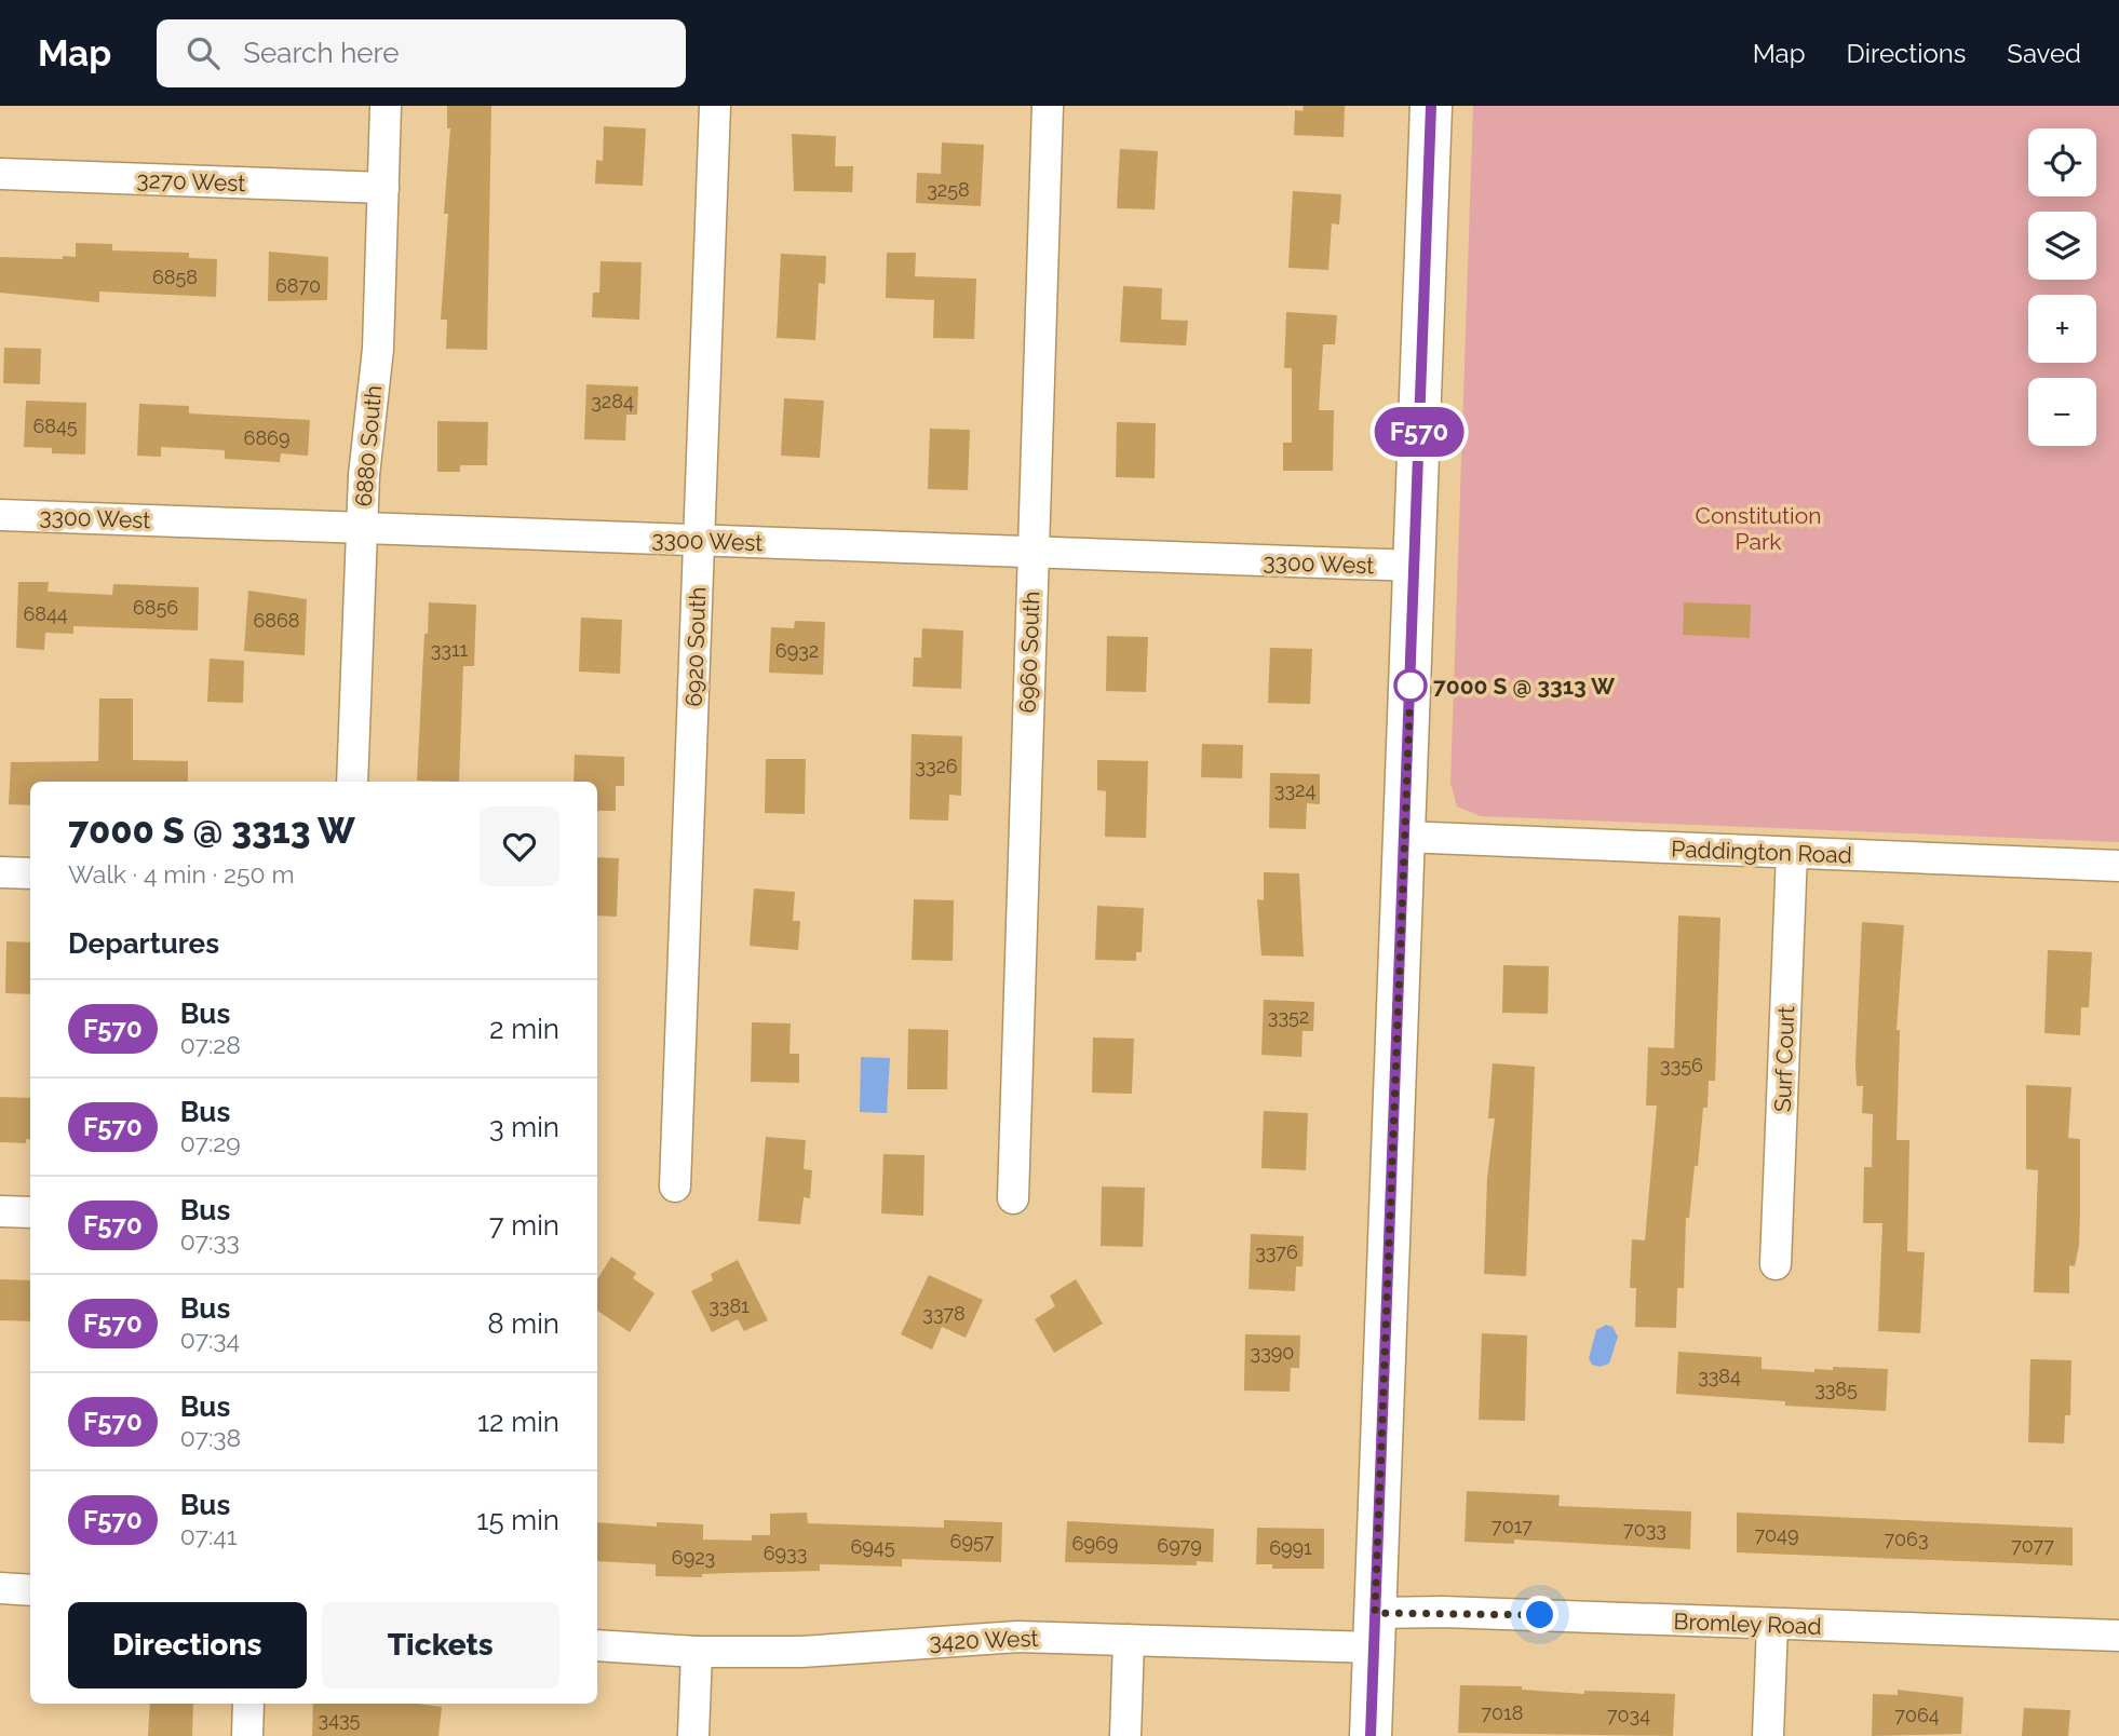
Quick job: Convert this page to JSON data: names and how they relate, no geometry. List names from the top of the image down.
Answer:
{
  "streets": {
    "street": [
      "3270 West",
      "6880 South",
      "3300 West",
      "6920 South",
      "6960 South",
      "Paddington Road",
      "Surf Court",
      "Bromley Road",
      "3420 West"
    ]
  },
  "crossings": [
    ["3270 West", "6880 South"],
    ["6880 South", "3300 West"],
    ["3300 West", "6920 South"],
    ["3300 West", "6960 South"],
    ["Paddington Road", "Surf Court"],
    ["Bromley Road", "3420 West"]
  ],
  "parks": ["Constitution Park"],
  "places": ["7000 S @ 3313 W"],
  "lines": ["bus line F570"],
  "house_numbers": [
    "3258",
    "6858",
    "6870",
    "3284",
    "6845",
    "6869",
    "6856",
    "6844",
    "6868",
    "3311",
    "6932",
    "3326",
    "3324",
    "3352",
    "3356",
    "3376",
    "3381",
    "3378",
    "3390",
    "3384",
    "3385",
    "7017",
    "7033",
    "7049",
    "7063",
    "6957",
    "6969",
    "6979",
    "7077",
    "6945",
    "6991",
    "6933",
    "6923",
    "7018",
    "7034",
    "7064",
    "3435"
  ],
  "page": {
    "header": "Map",
    "search": "Search here",
    "nav": ["Map", "Directions", "Saved"],
    "on_map": "F570",
    "map_buttons": ["+", "−"],
    "heading": [
      ["7000 S @ 3313 W", "Walk · 4 min · 250 m"],
      "Departures"
    ],
    "list": [
      {
        "mark": "F570",
        "name": "Bus",
        "note": "07:28",
        "value": "2 min"
      },
      {
        "mark": "F570",
        "name": "Bus",
        "note": "07:29",
        "value": "3 min"
      },
      {
        "mark": "F570",
        "name": "Bus",
        "note": "07:33",
        "value": "7 min"
      },
      {
        "mark": "F570",
        "name": "Bus",
        "note": "07:34",
        "value": "8 min"
      },
      {
        "mark": "F570",
        "name": "Bus",
        "note": "07:38",
        "value": "12 min"
      },
      {
        "mark": "F570",
        "name": "Bus",
        "note": "07:41",
        "value": "15 min"
      }
    ],
    "buttons": ["Directions", "Tickets"]
  }
}
